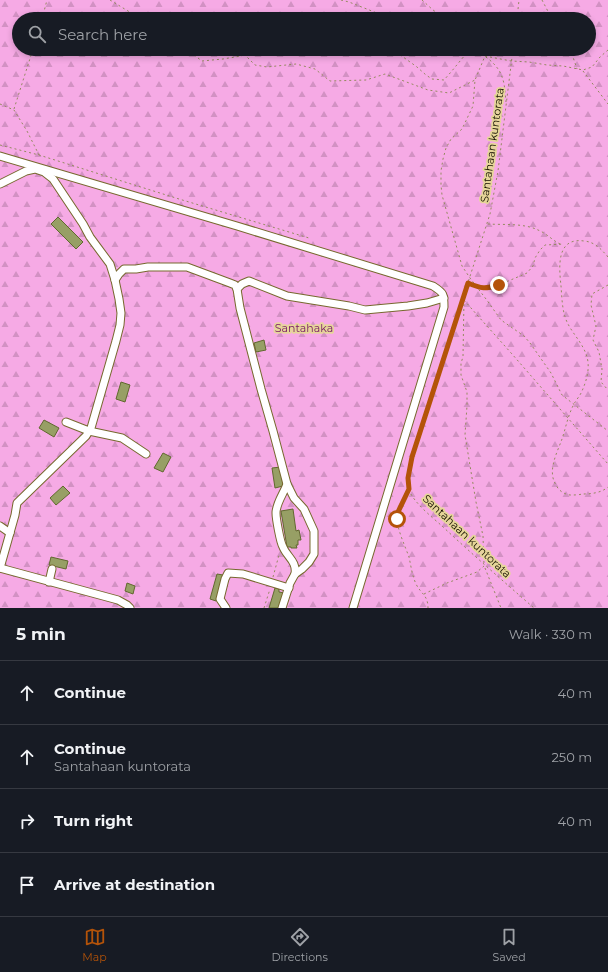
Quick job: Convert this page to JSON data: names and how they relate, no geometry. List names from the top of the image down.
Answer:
{
  "streets": {
    "path": ["Santahaan kuntorata"]
  },
  "parks": ["Santahaka"],
  "page": {
    "search": "Search here",
    "heading": ["5 min", "Walk · 330 m"],
    "list": [
      ["Continue", "40 m"],
      ["Continue", "Santahaan kuntorata", "250 m"],
      ["Turn right", "40 m"],
      "Arrive at destination"
    ],
    "nav": ["Map", "Directions", "Saved"]
  }
}
